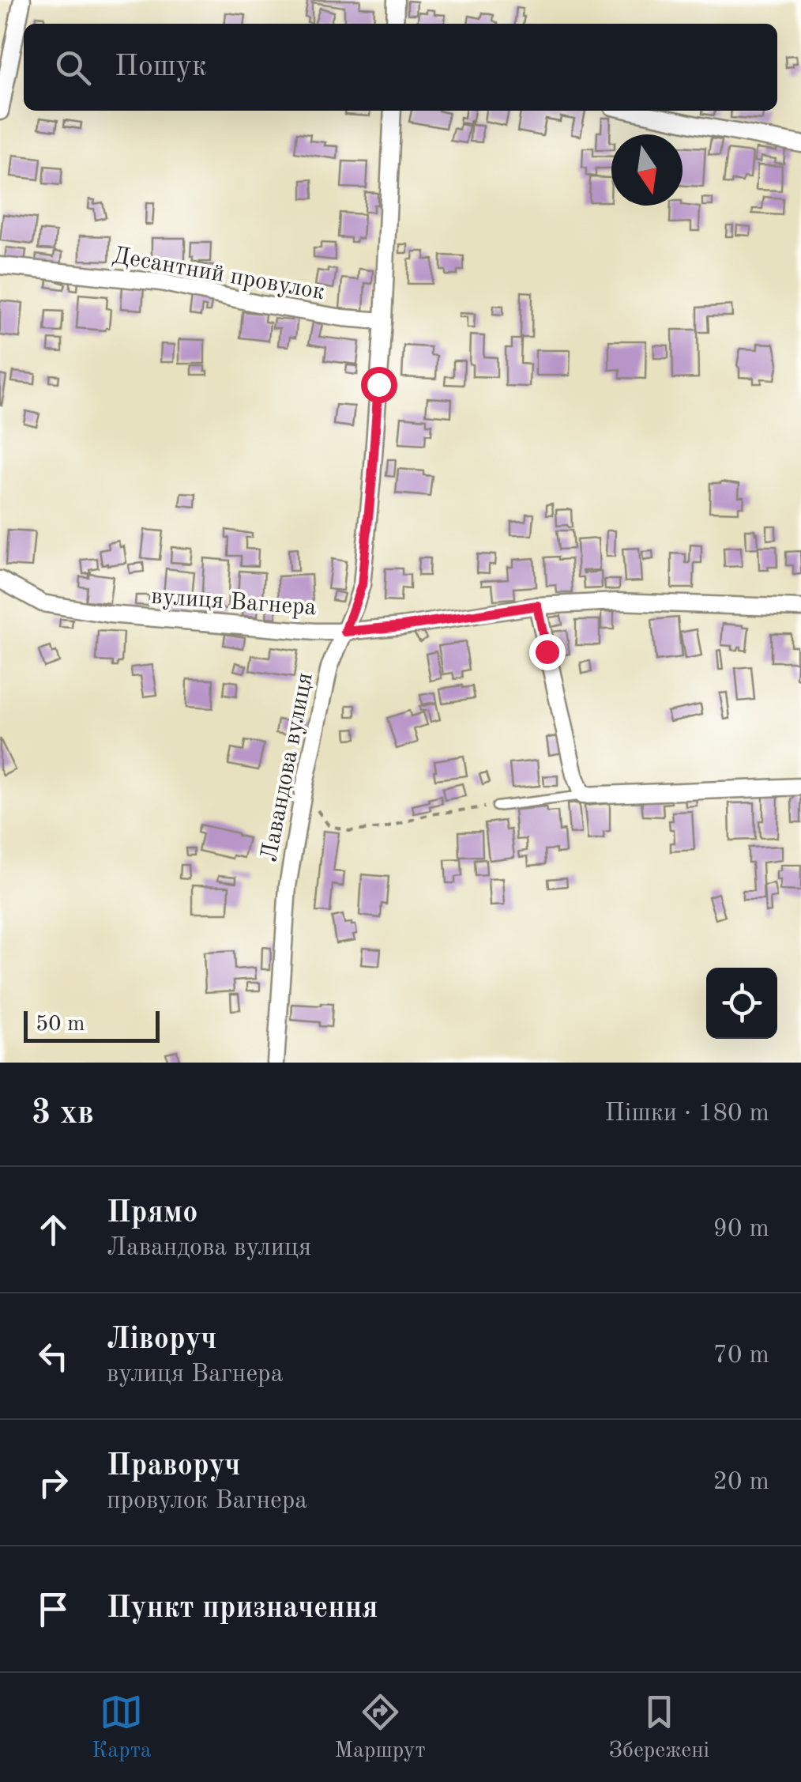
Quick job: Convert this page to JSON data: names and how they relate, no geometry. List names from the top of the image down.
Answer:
{
  "streets": {
    "street": ["Десантний провулок", "вулиця Вагнера", "Лавандова вулиця"]
  },
  "crossings": [
    ["Десантний провулок", "Лавандова вулиця"],
    ["вулиця Вагнера", "Лавандова вулиця"]
  ],
  "scale_bar": "50 m",
  "north": "bottom",
  "page": {
    "search": "Пошук",
    "scale": "50 m",
    "heading": ["3 хв", "Пішки · 180 m"],
    "list": [
      ["Прямо", "Лавандова вулиця", "90 m"],
      ["Ліворуч", "вулиця Вагнера", "70 m"],
      ["Праворуч", "провулок Вагнера", "20 m"],
      "Пункт призначення"
    ],
    "nav": ["Карта", "Маршрут", "Збережені"]
  }
}
